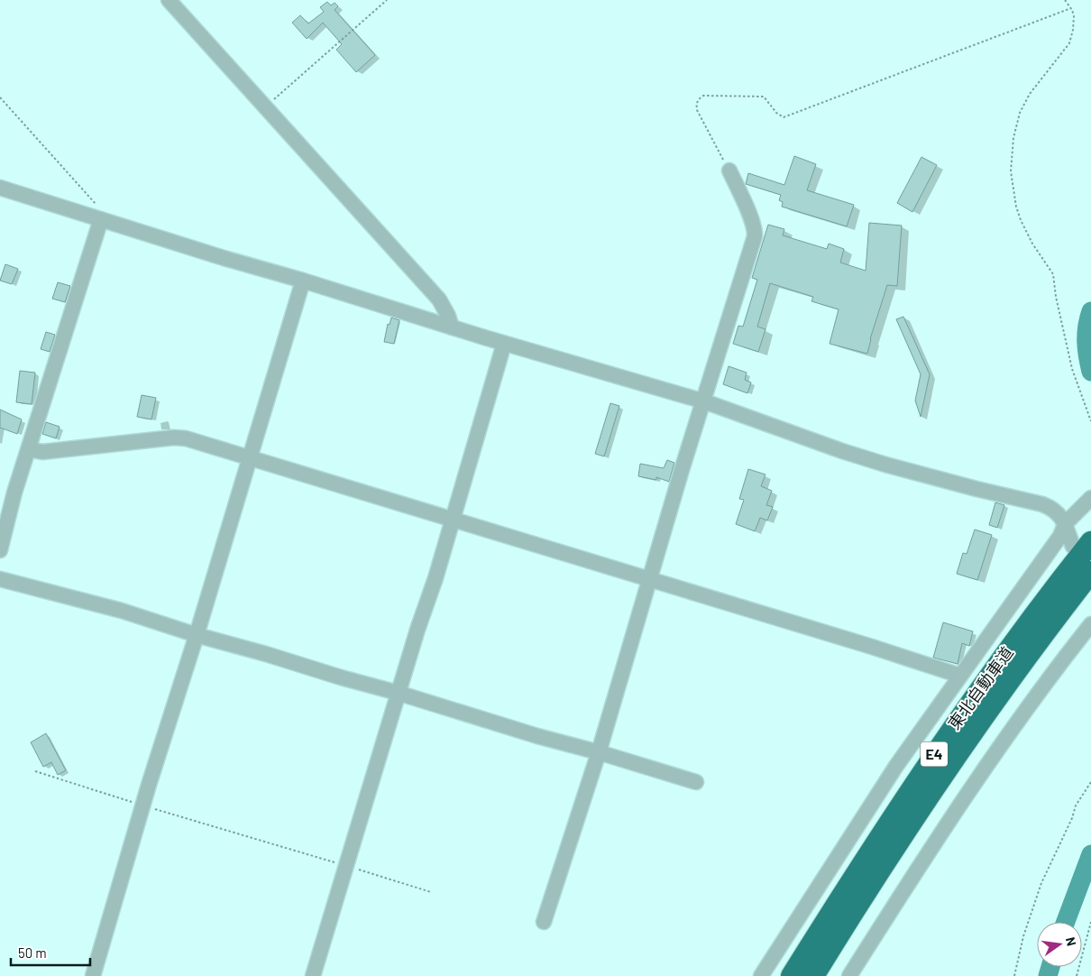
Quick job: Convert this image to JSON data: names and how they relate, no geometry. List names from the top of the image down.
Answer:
{
  "streets": {
    "highway": ["東北自動車道", "E4"]
  },
  "scale_bar": "50 m",
  "north": "right"
}
